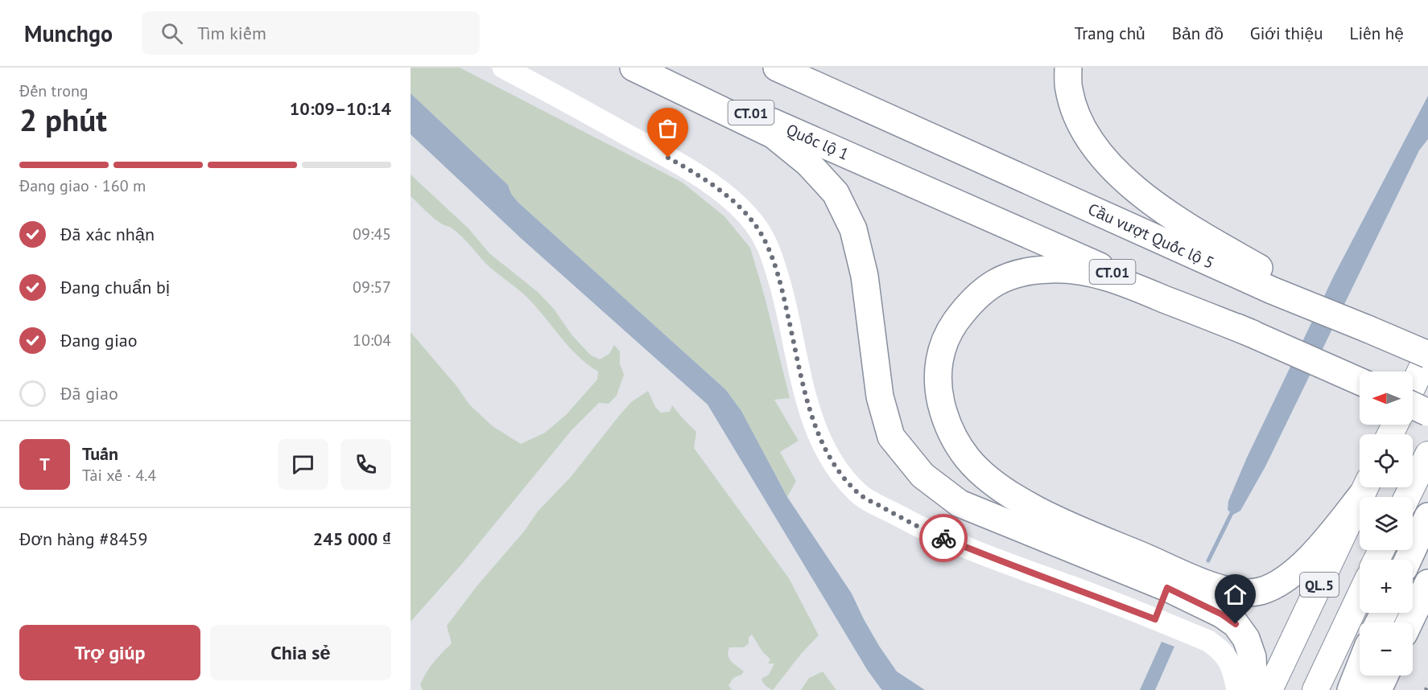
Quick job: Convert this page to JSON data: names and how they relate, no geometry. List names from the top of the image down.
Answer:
{
  "streets": {
    "highway": [
      "CT.01",
      "Quốc lộ 1",
      "Cầu vượt Quốc lộ 5",
      "QL.5"
    ]
  },
  "crossings": [
    ["CT.01", "Quốc lộ 1"]
  ],
  "north": "left",
  "page": {
    "header": "Munchgo",
    "search": "Tìm kiếm",
    "nav": [
      "Trang chủ",
      "Bản đồ",
      "Giới thiệu",
      "Liên hệ"
    ],
    "heading": ["2 phút", "Đến trong", "10:09–10:14"],
    "panel": [
      "Tuấn",
      "Tài xế · 4.4",
      "Đơn hàng #8459",
      "245 000 ₫"
    ],
    "bar": "Đang giao · 160 m",
    "list": [
      ["Đã xác nhận", "09:45"],
      ["Đang chuẩn bị", "09:57"],
      ["Đang giao", "10:04"],
      "Đã giao"
    ],
    "map_buttons": ["+", "−"],
    "round": "T",
    "buttons": ["Trợ giúp", "Chia sẻ"]
  }
}
